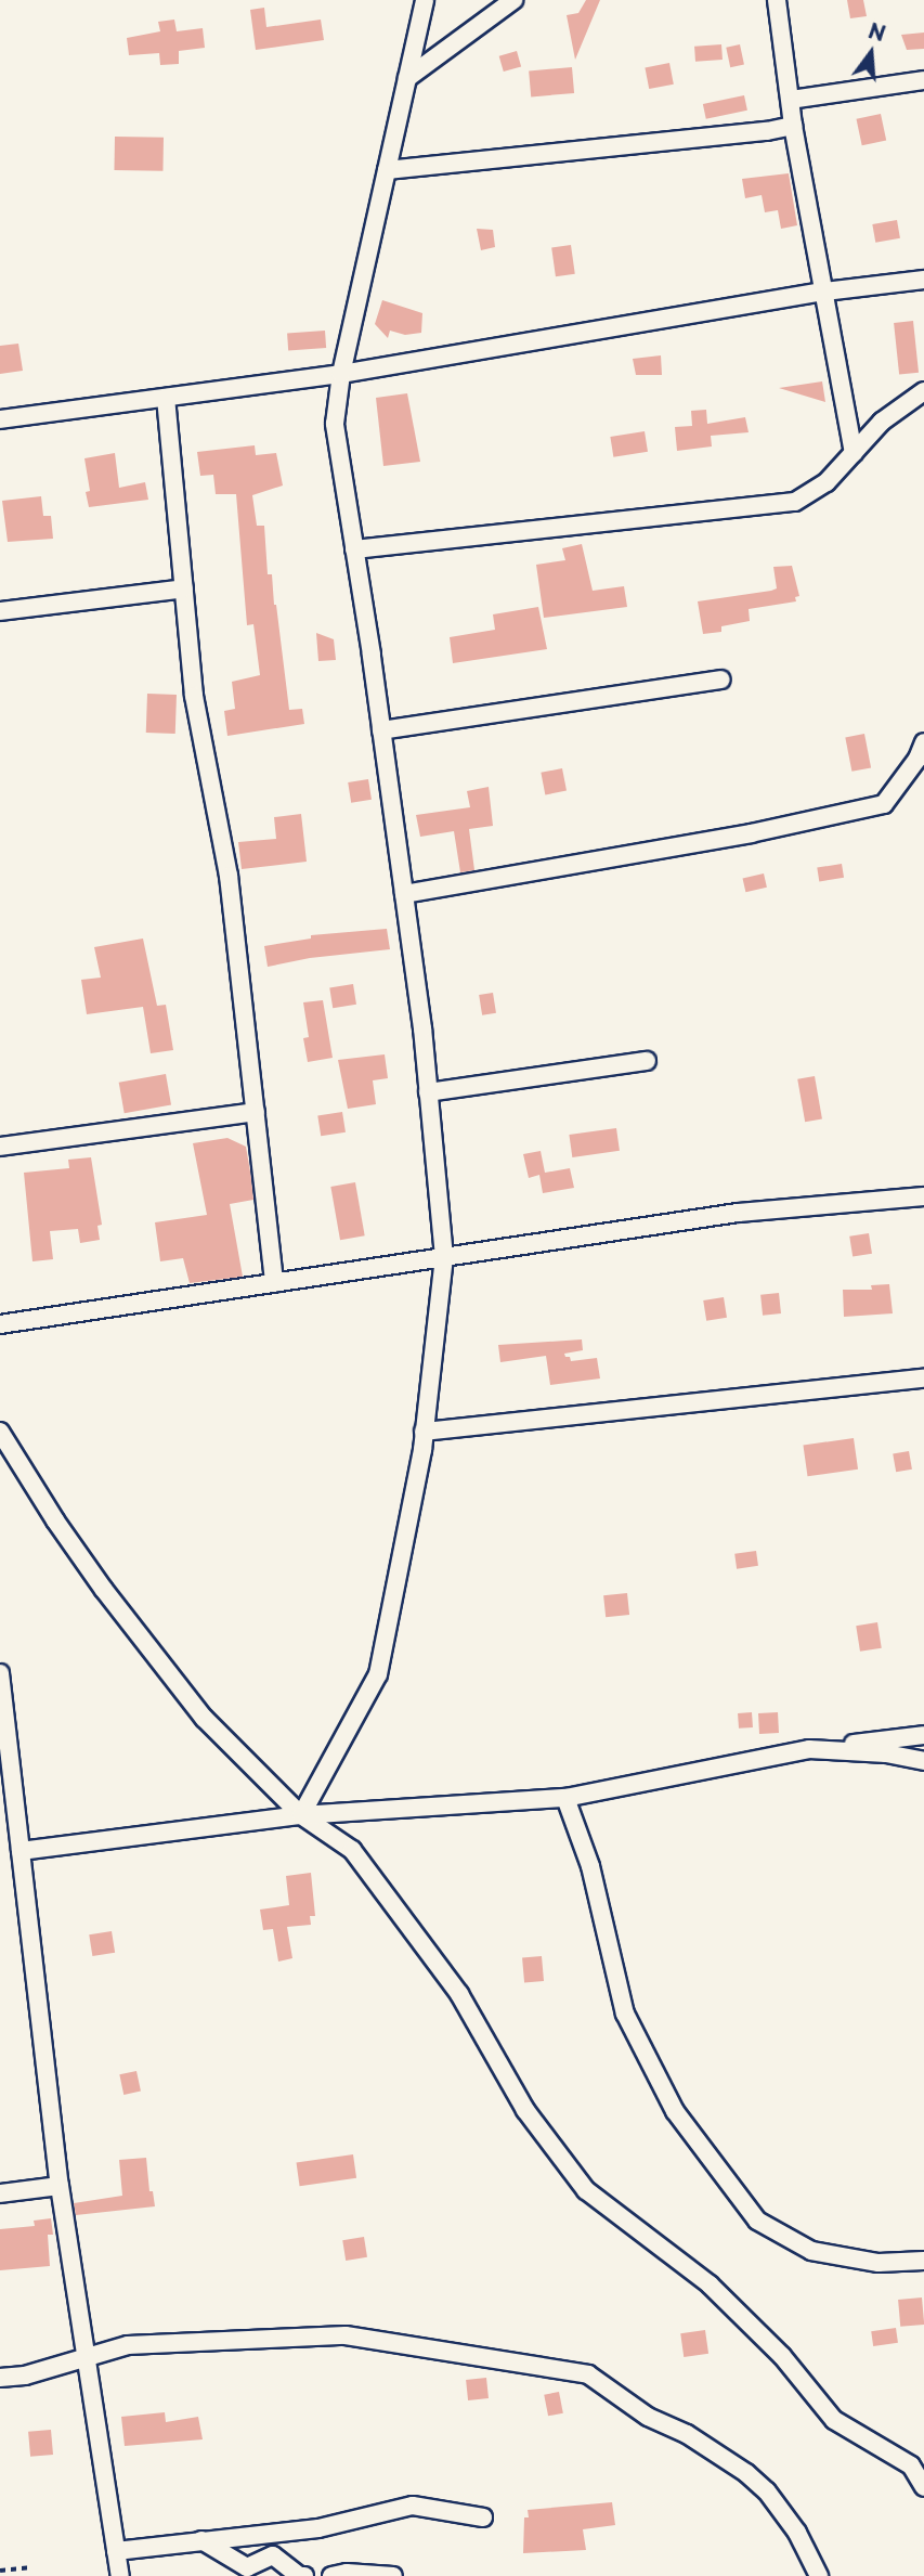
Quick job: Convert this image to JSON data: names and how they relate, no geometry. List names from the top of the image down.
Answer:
{
  "north": "top"
}
